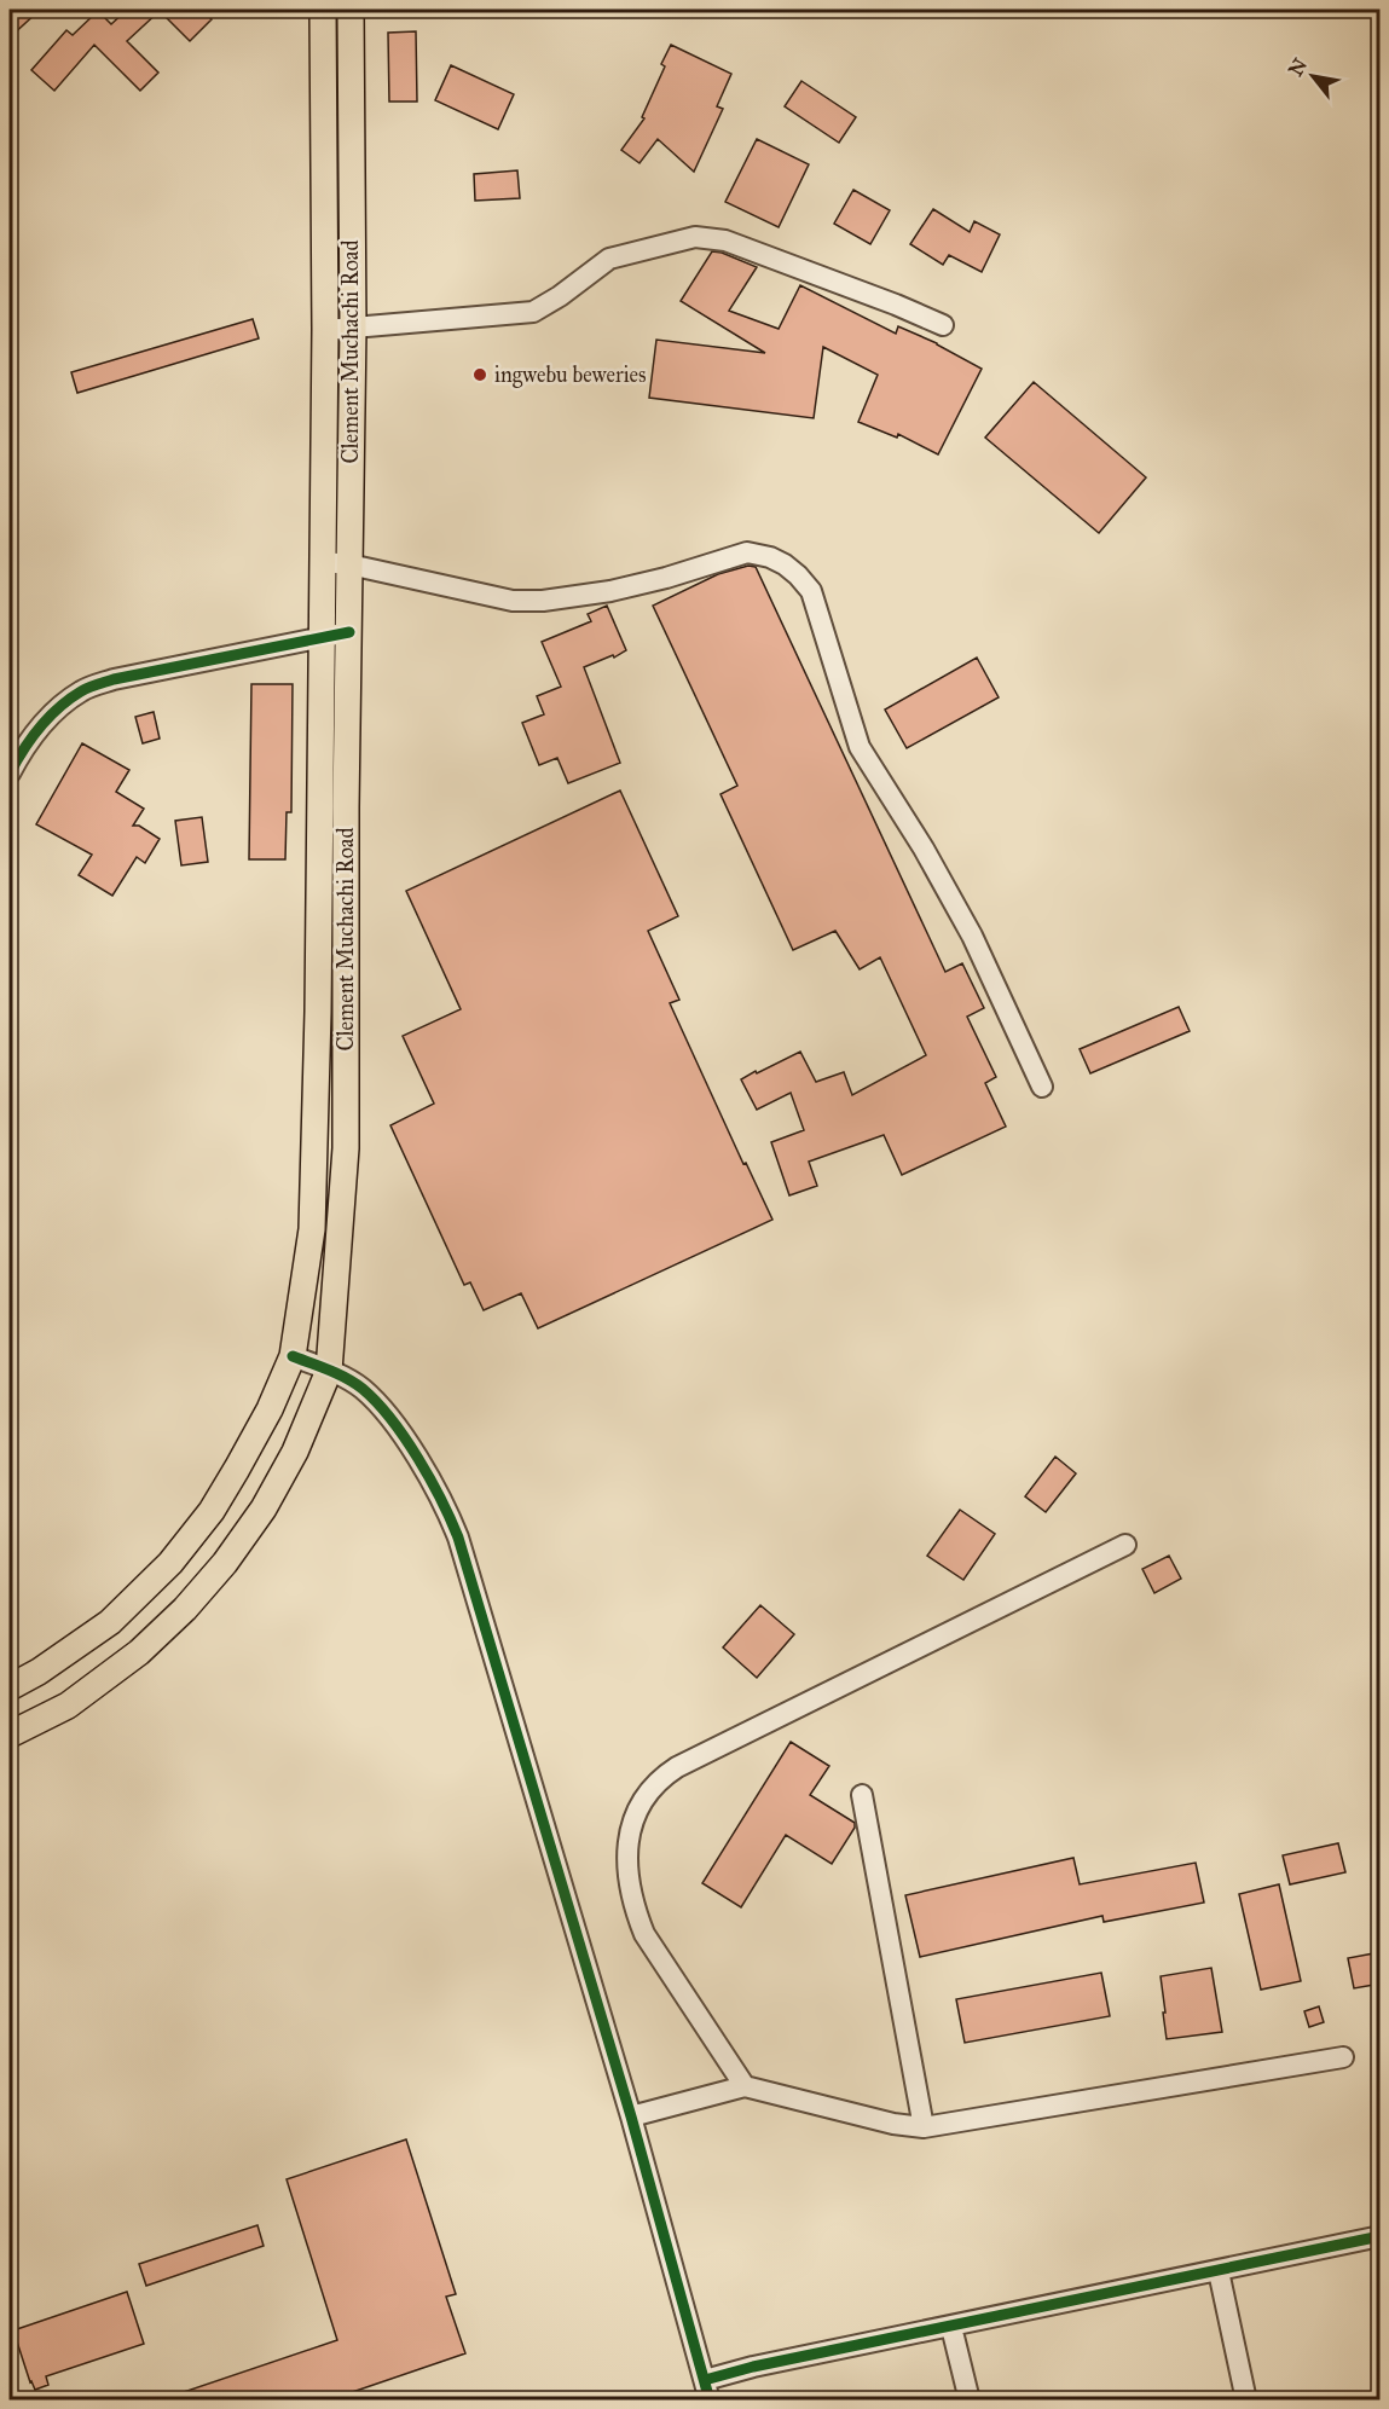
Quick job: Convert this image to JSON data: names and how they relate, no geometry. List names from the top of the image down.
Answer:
{
  "streets": {
    "main road": ["Clement Muchachi Road"]
  },
  "places": ["ingwebu beweries"],
  "north": "top left"
}
